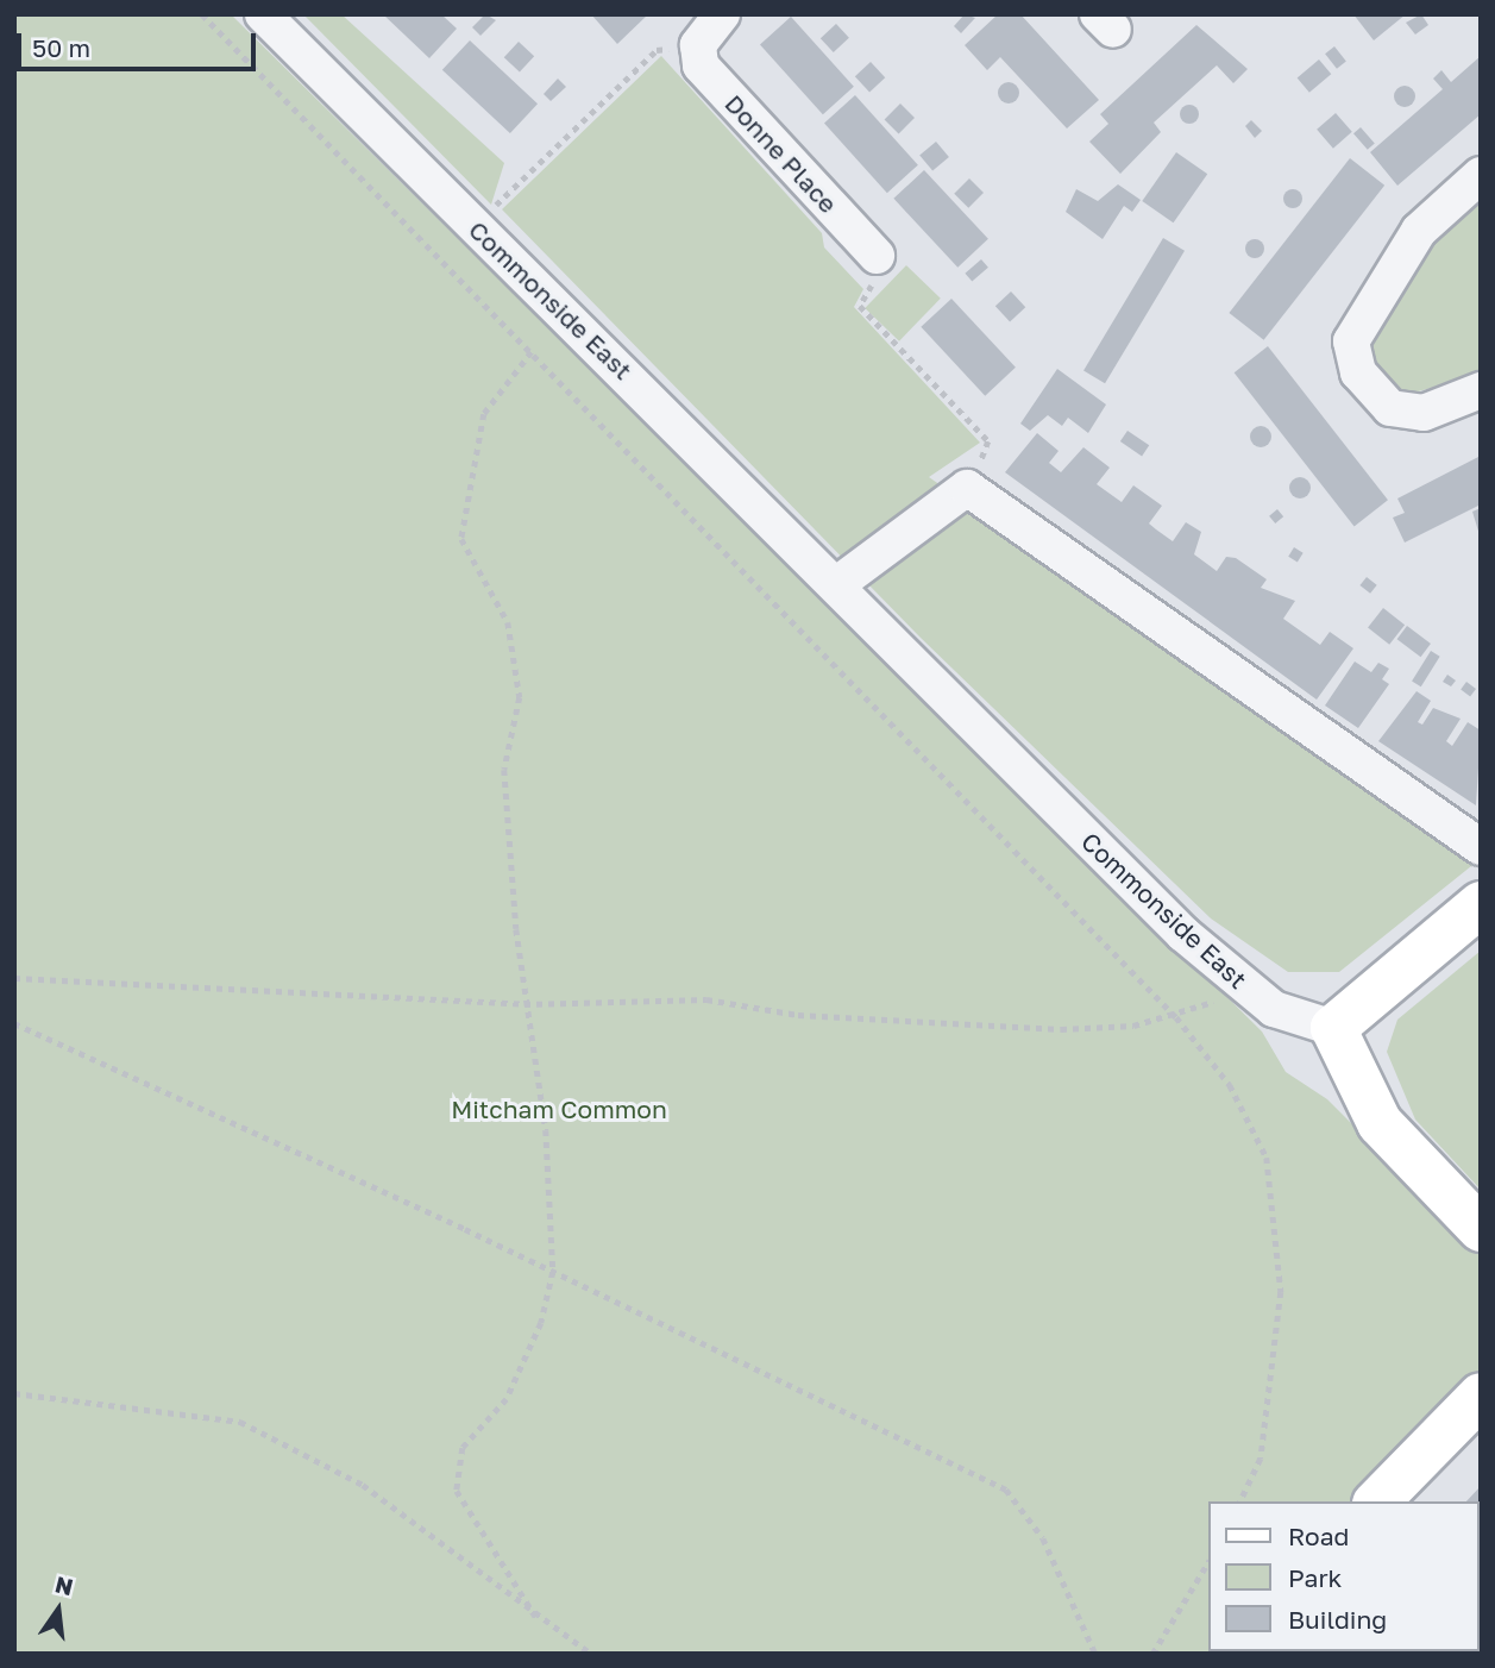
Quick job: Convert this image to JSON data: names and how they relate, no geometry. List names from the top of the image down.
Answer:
{
  "streets": {
    "street": ["Donne Place", "Commonside East"]
  },
  "parks": ["Mitcham Common"],
  "legend": ["Road", "Park", "Building"],
  "scale_bar": "50 m",
  "north": "top"
}
